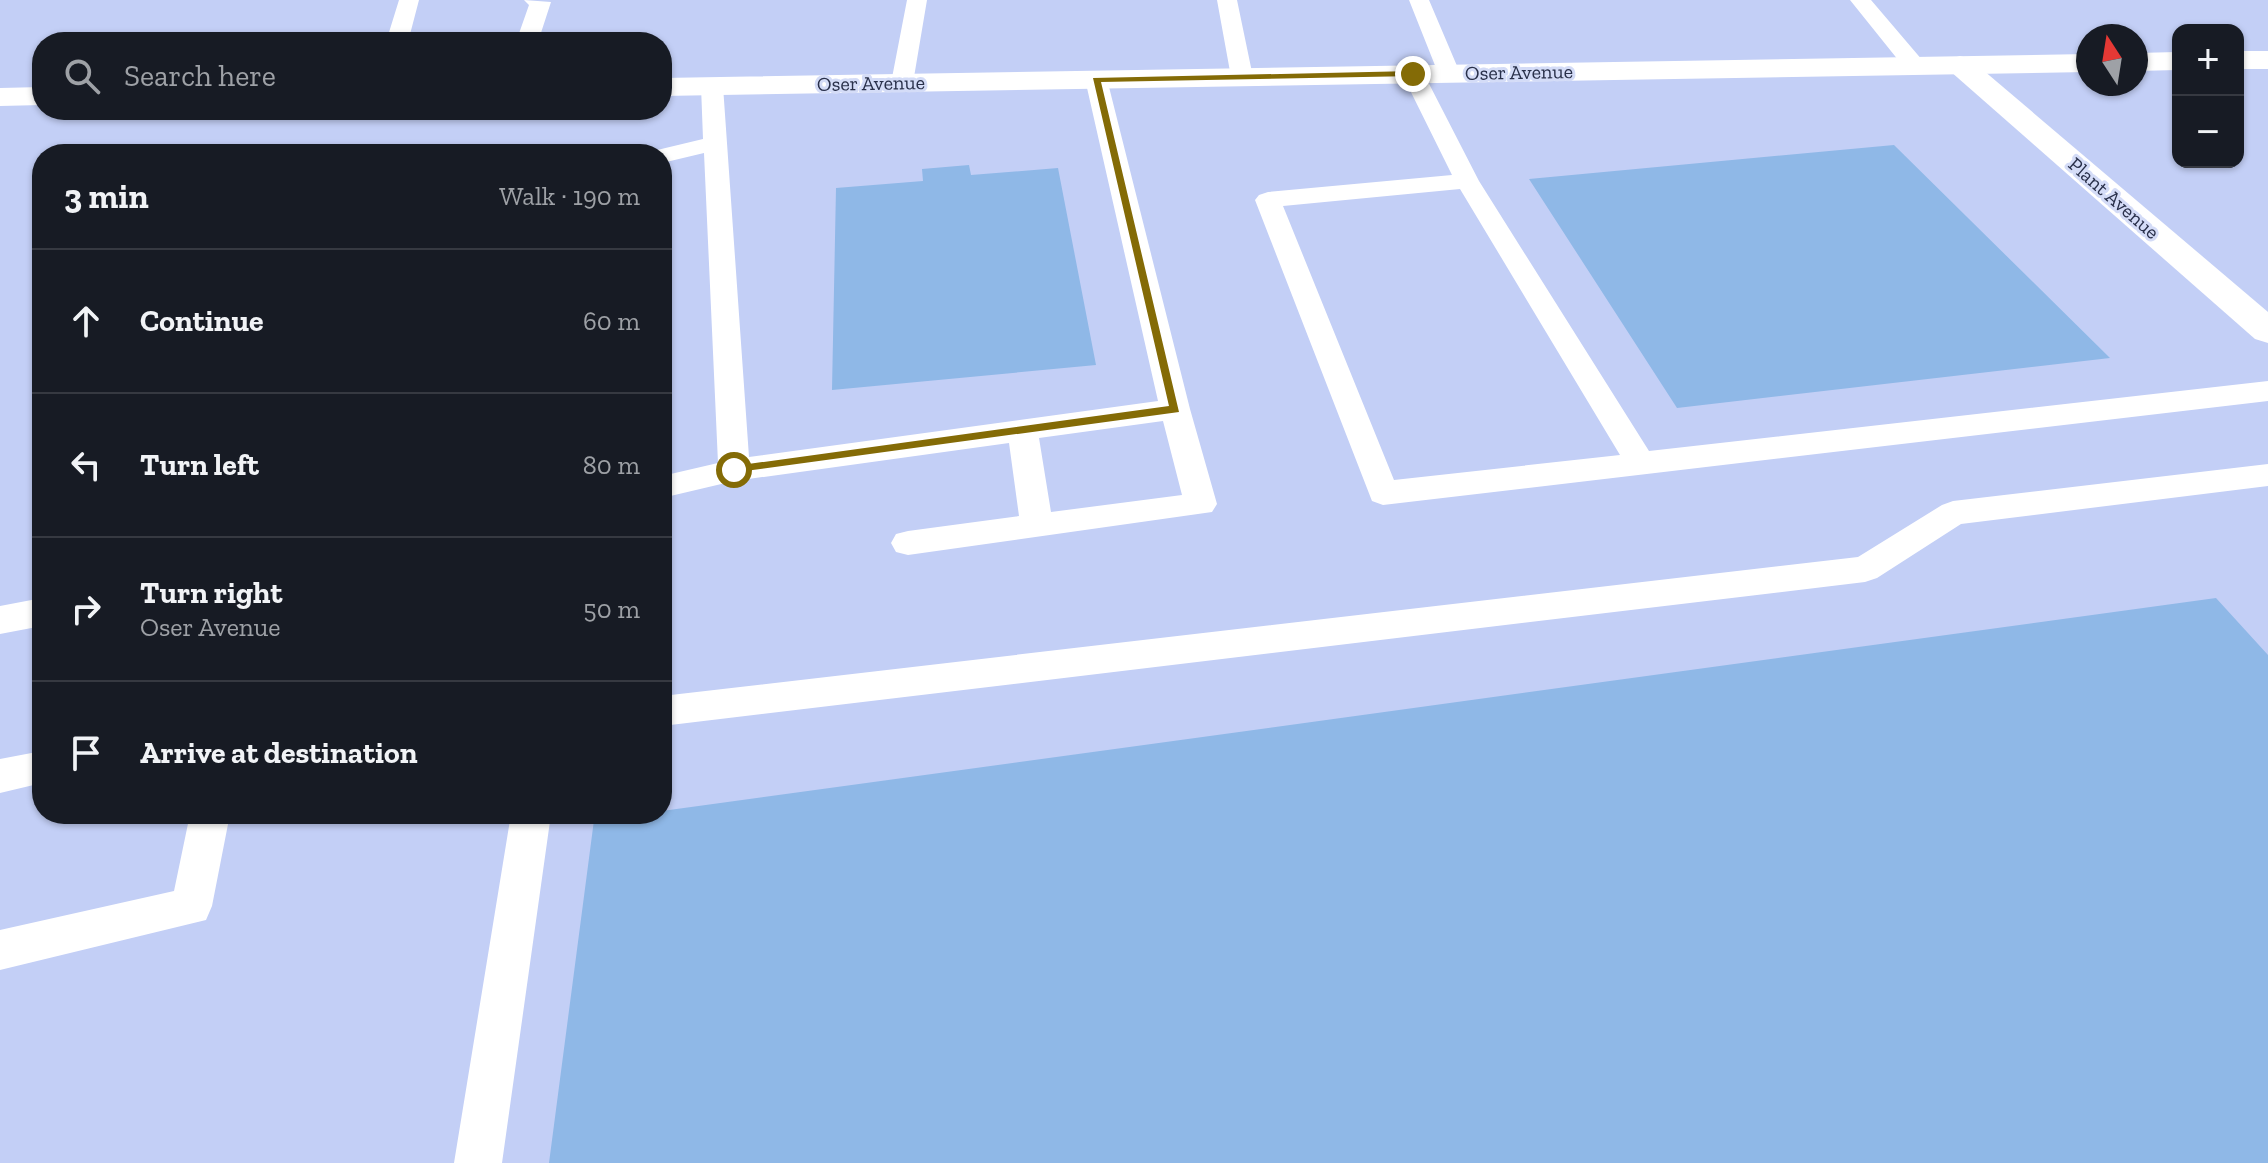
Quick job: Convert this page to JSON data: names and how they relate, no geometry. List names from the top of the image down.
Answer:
{
  "streets": {
    "street": ["Oser Avenue", "Plant Avenue"]
  },
  "crossings": [
    ["Oser Avenue", "Plant Avenue"]
  ],
  "north": "top",
  "page": {
    "map_buttons": ["+", "−"],
    "search": "Search here",
    "heading": ["3 min", "Walk · 190 m"],
    "list": [
      ["Continue", "60 m"],
      ["Turn left", "80 m"],
      ["Turn right", "Oser Avenue", "50 m"],
      "Arrive at destination"
    ]
  }
}
